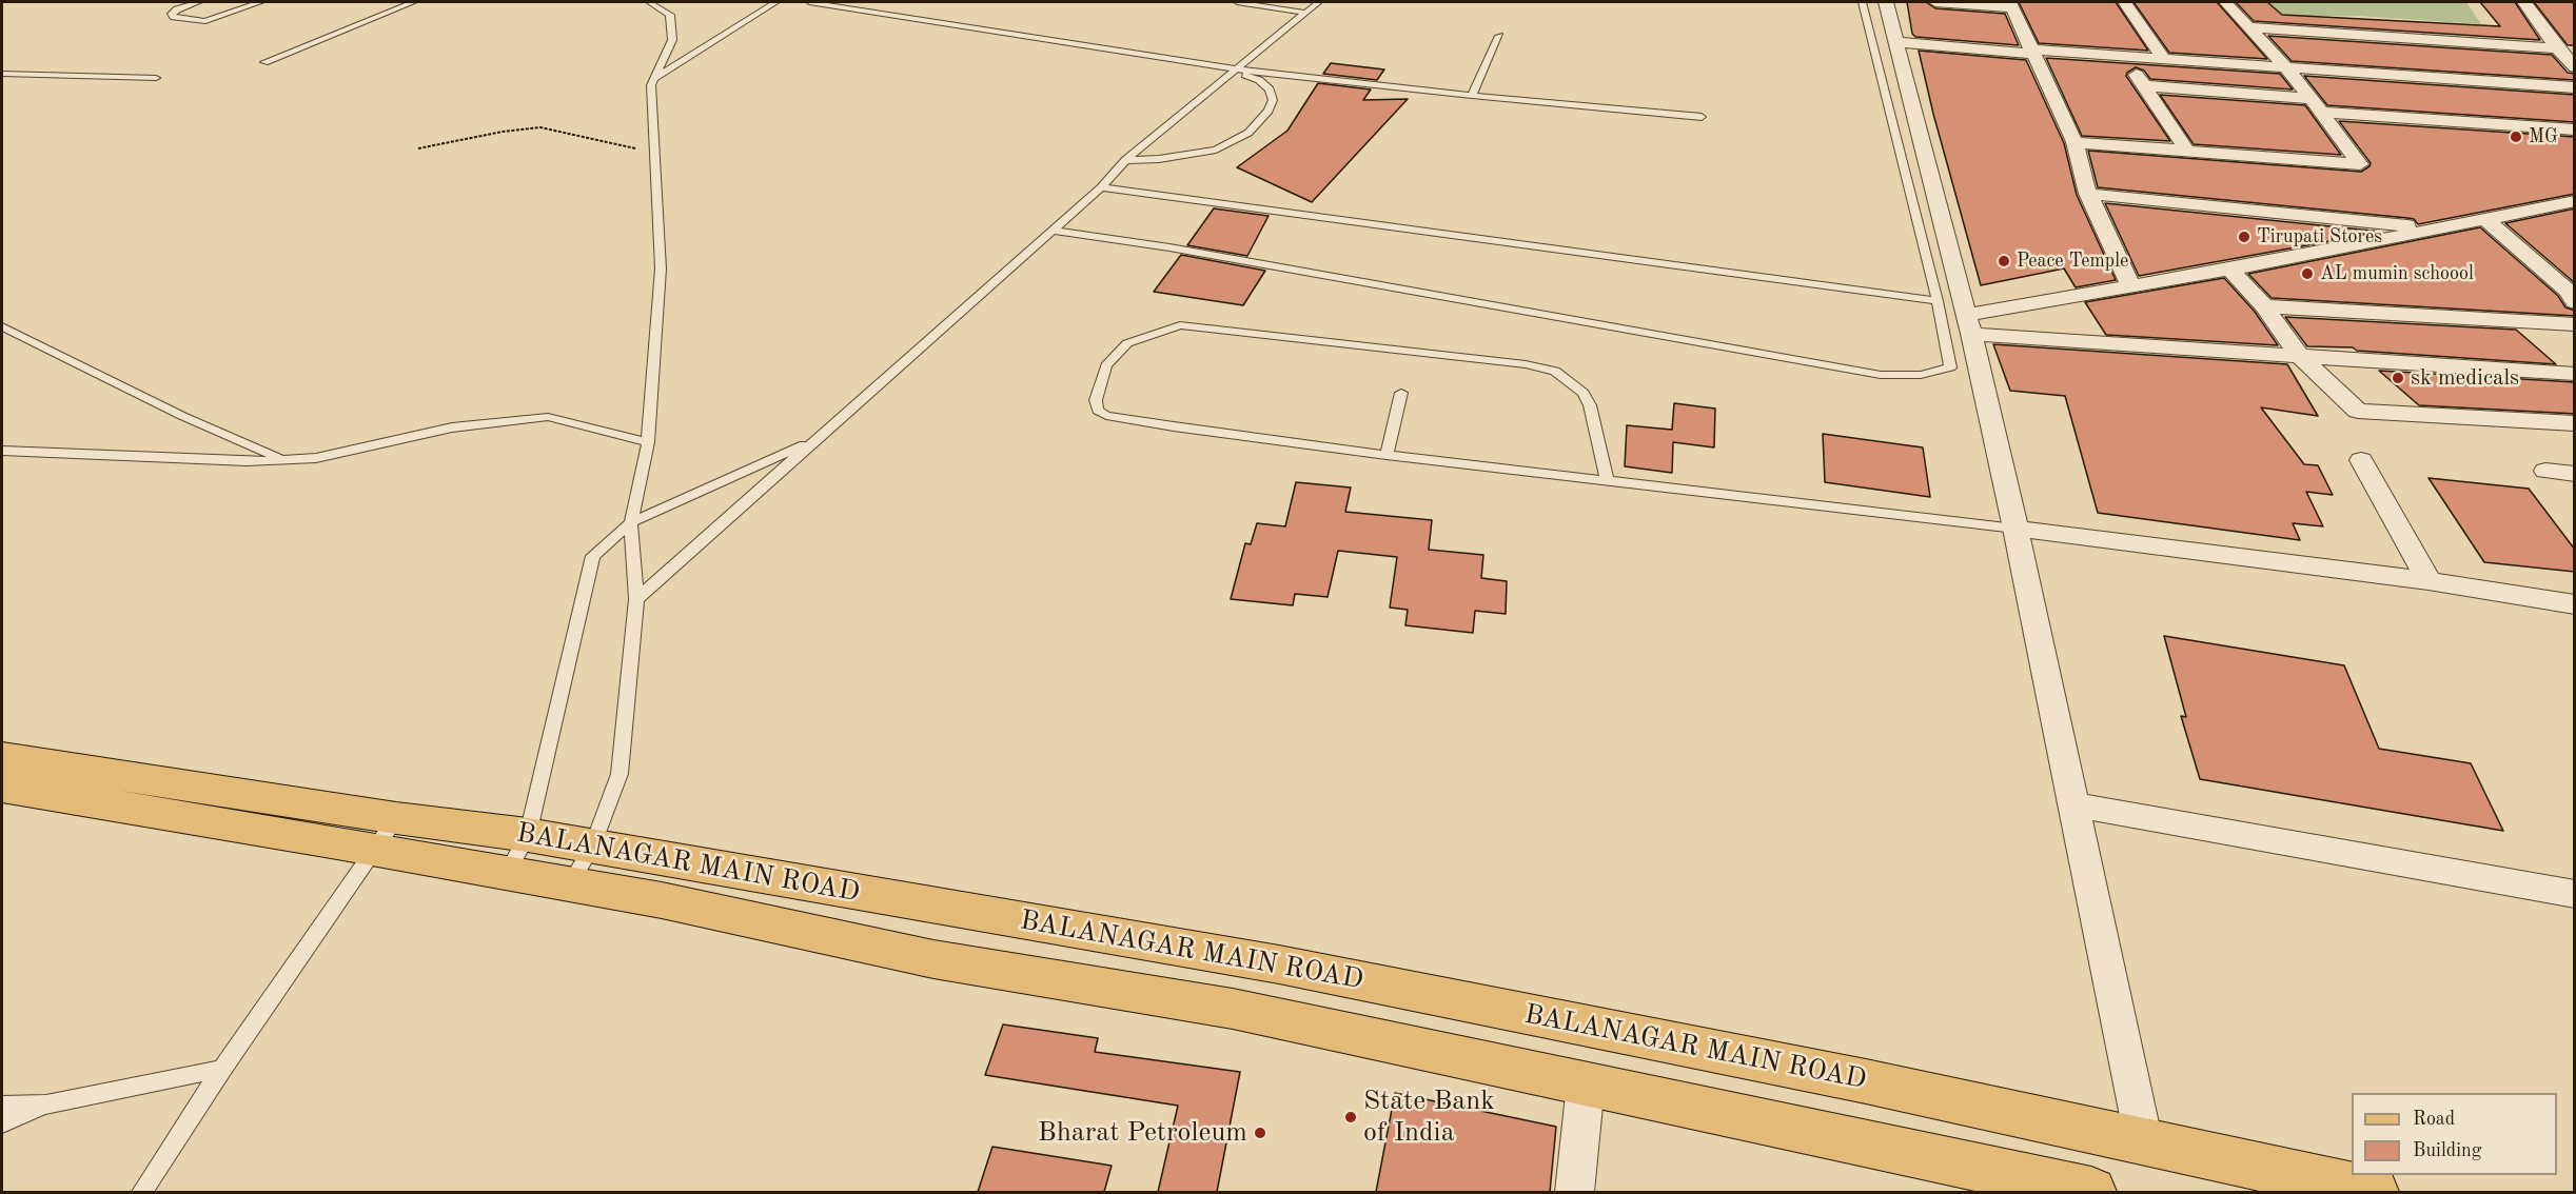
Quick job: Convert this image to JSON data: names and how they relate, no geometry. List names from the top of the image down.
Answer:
{
  "streets": {
    "main road": ["BALANAGAR MAIN ROAD"]
  },
  "places": [
    "MG",
    "Tirupati Stores",
    "Peace Temple",
    "AL mumin schoool",
    "sk medicals",
    "State Bank of India",
    "Bharat Petroleum"
  ],
  "legend": ["Road", "Building"]
}
